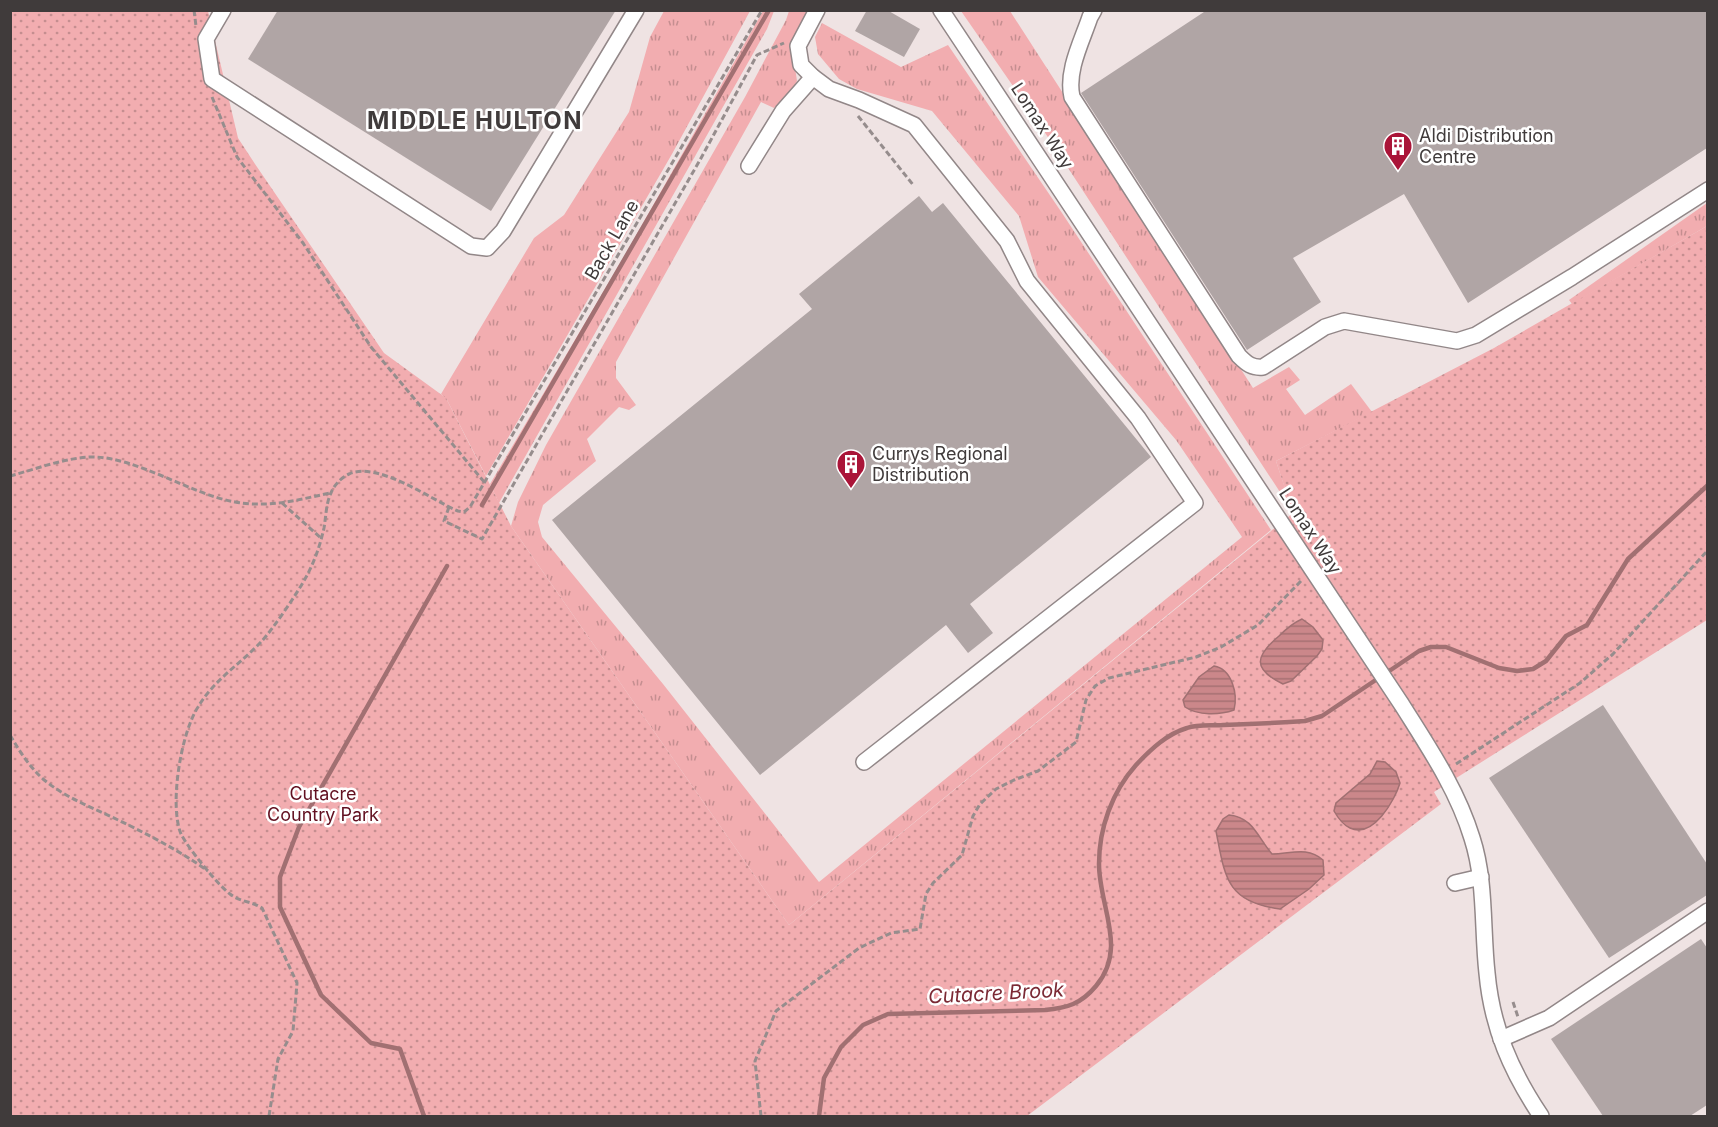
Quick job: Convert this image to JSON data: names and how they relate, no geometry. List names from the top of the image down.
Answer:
{
  "streets": {
    "street": ["Lomax Way"],
    "path": ["Back Lane"]
  },
  "districts": ["MIDDLE HULTON"],
  "water": ["Cutacre Brook"],
  "parks": ["Cutacre Country Park"],
  "places": {
    "building": ["Aldi Distribution Centre", "Currys Regional Distribution"]
  }
}
